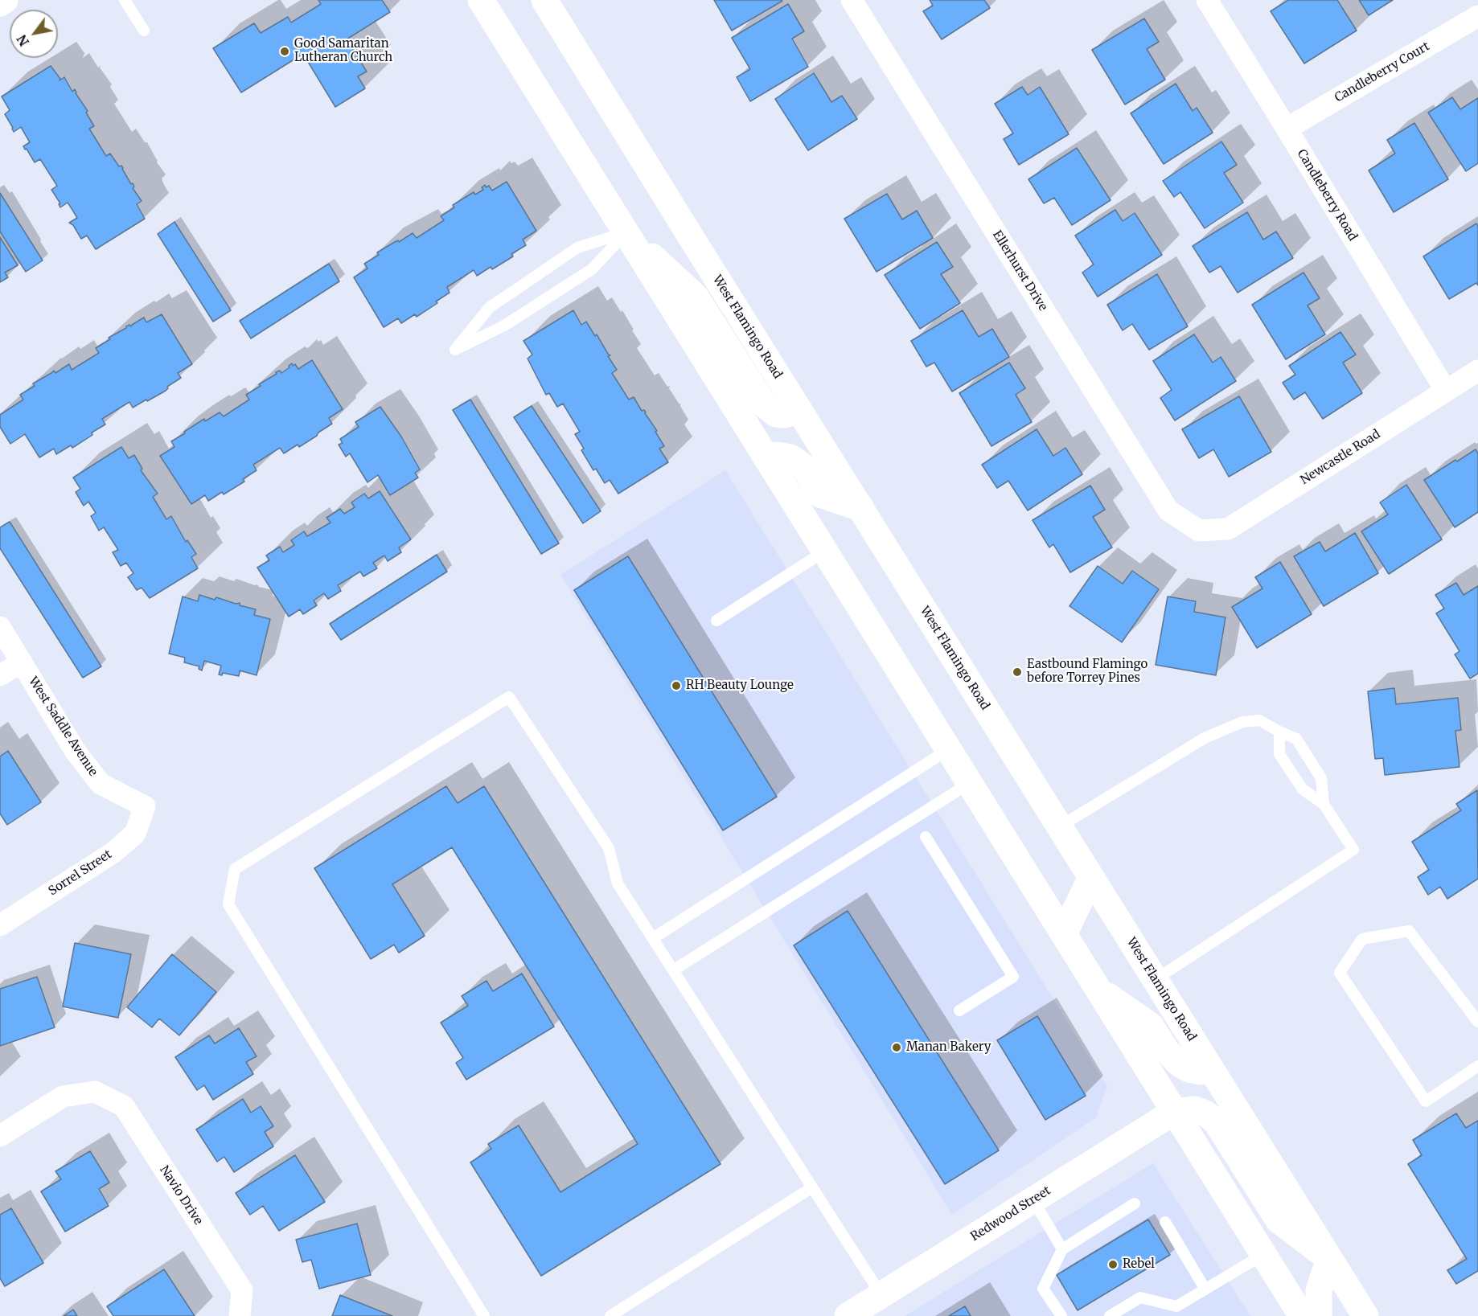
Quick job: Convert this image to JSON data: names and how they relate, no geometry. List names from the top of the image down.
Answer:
{
  "streets": {
    "main road": ["West Flamingo Road", "Redwood Street"],
    "street": [
      "Candleberry Court",
      "Candleberry Road",
      "Ellerhurst Drive",
      "Newcastle Road",
      "West Saddle Avenue",
      "Sorrel Street",
      "Navio Drive"
    ]
  },
  "crossings": [
    ["Candleberry Court", "Candleberry Road"],
    ["Candleberry Road", "Newcastle Road"],
    ["Ellerhurst Drive", "Newcastle Road"],
    ["West Saddle Avenue", "Sorrel Street"]
  ],
  "places": [
    "Good Samaritan Lutheran Church",
    "Eastbound Flamingo before Torrey Pines",
    "RH Beauty Lounge",
    "Manan Bakery",
    "Rebel"
  ],
  "north": "bottom left"
}
